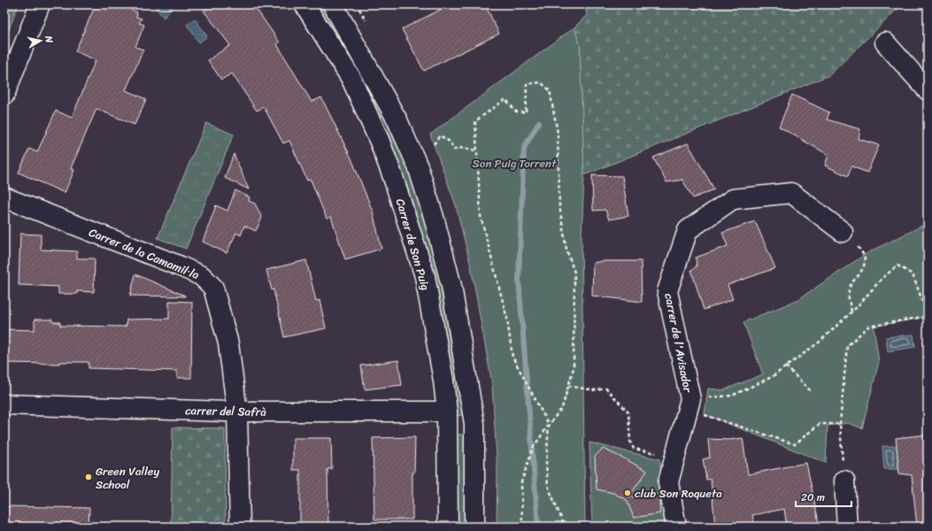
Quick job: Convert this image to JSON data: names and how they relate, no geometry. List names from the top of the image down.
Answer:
{
  "streets": {
    "street": [
      "Carrer de Son Puig",
      "Carrer de la Camamil·la",
      "carrer de l'Avisador",
      "carrer del Safrà"
    ]
  },
  "crossings": [
    ["Carrer de Son Puig", "carrer del Safrà"],
    ["Carrer de la Camamil·la", "carrer del Safrà"]
  ],
  "parks": ["Son Puig Torrent"],
  "places": ["Green Valley School", "club Son Roqueta"],
  "scale_bar": "20 m",
  "north": "right"
}
